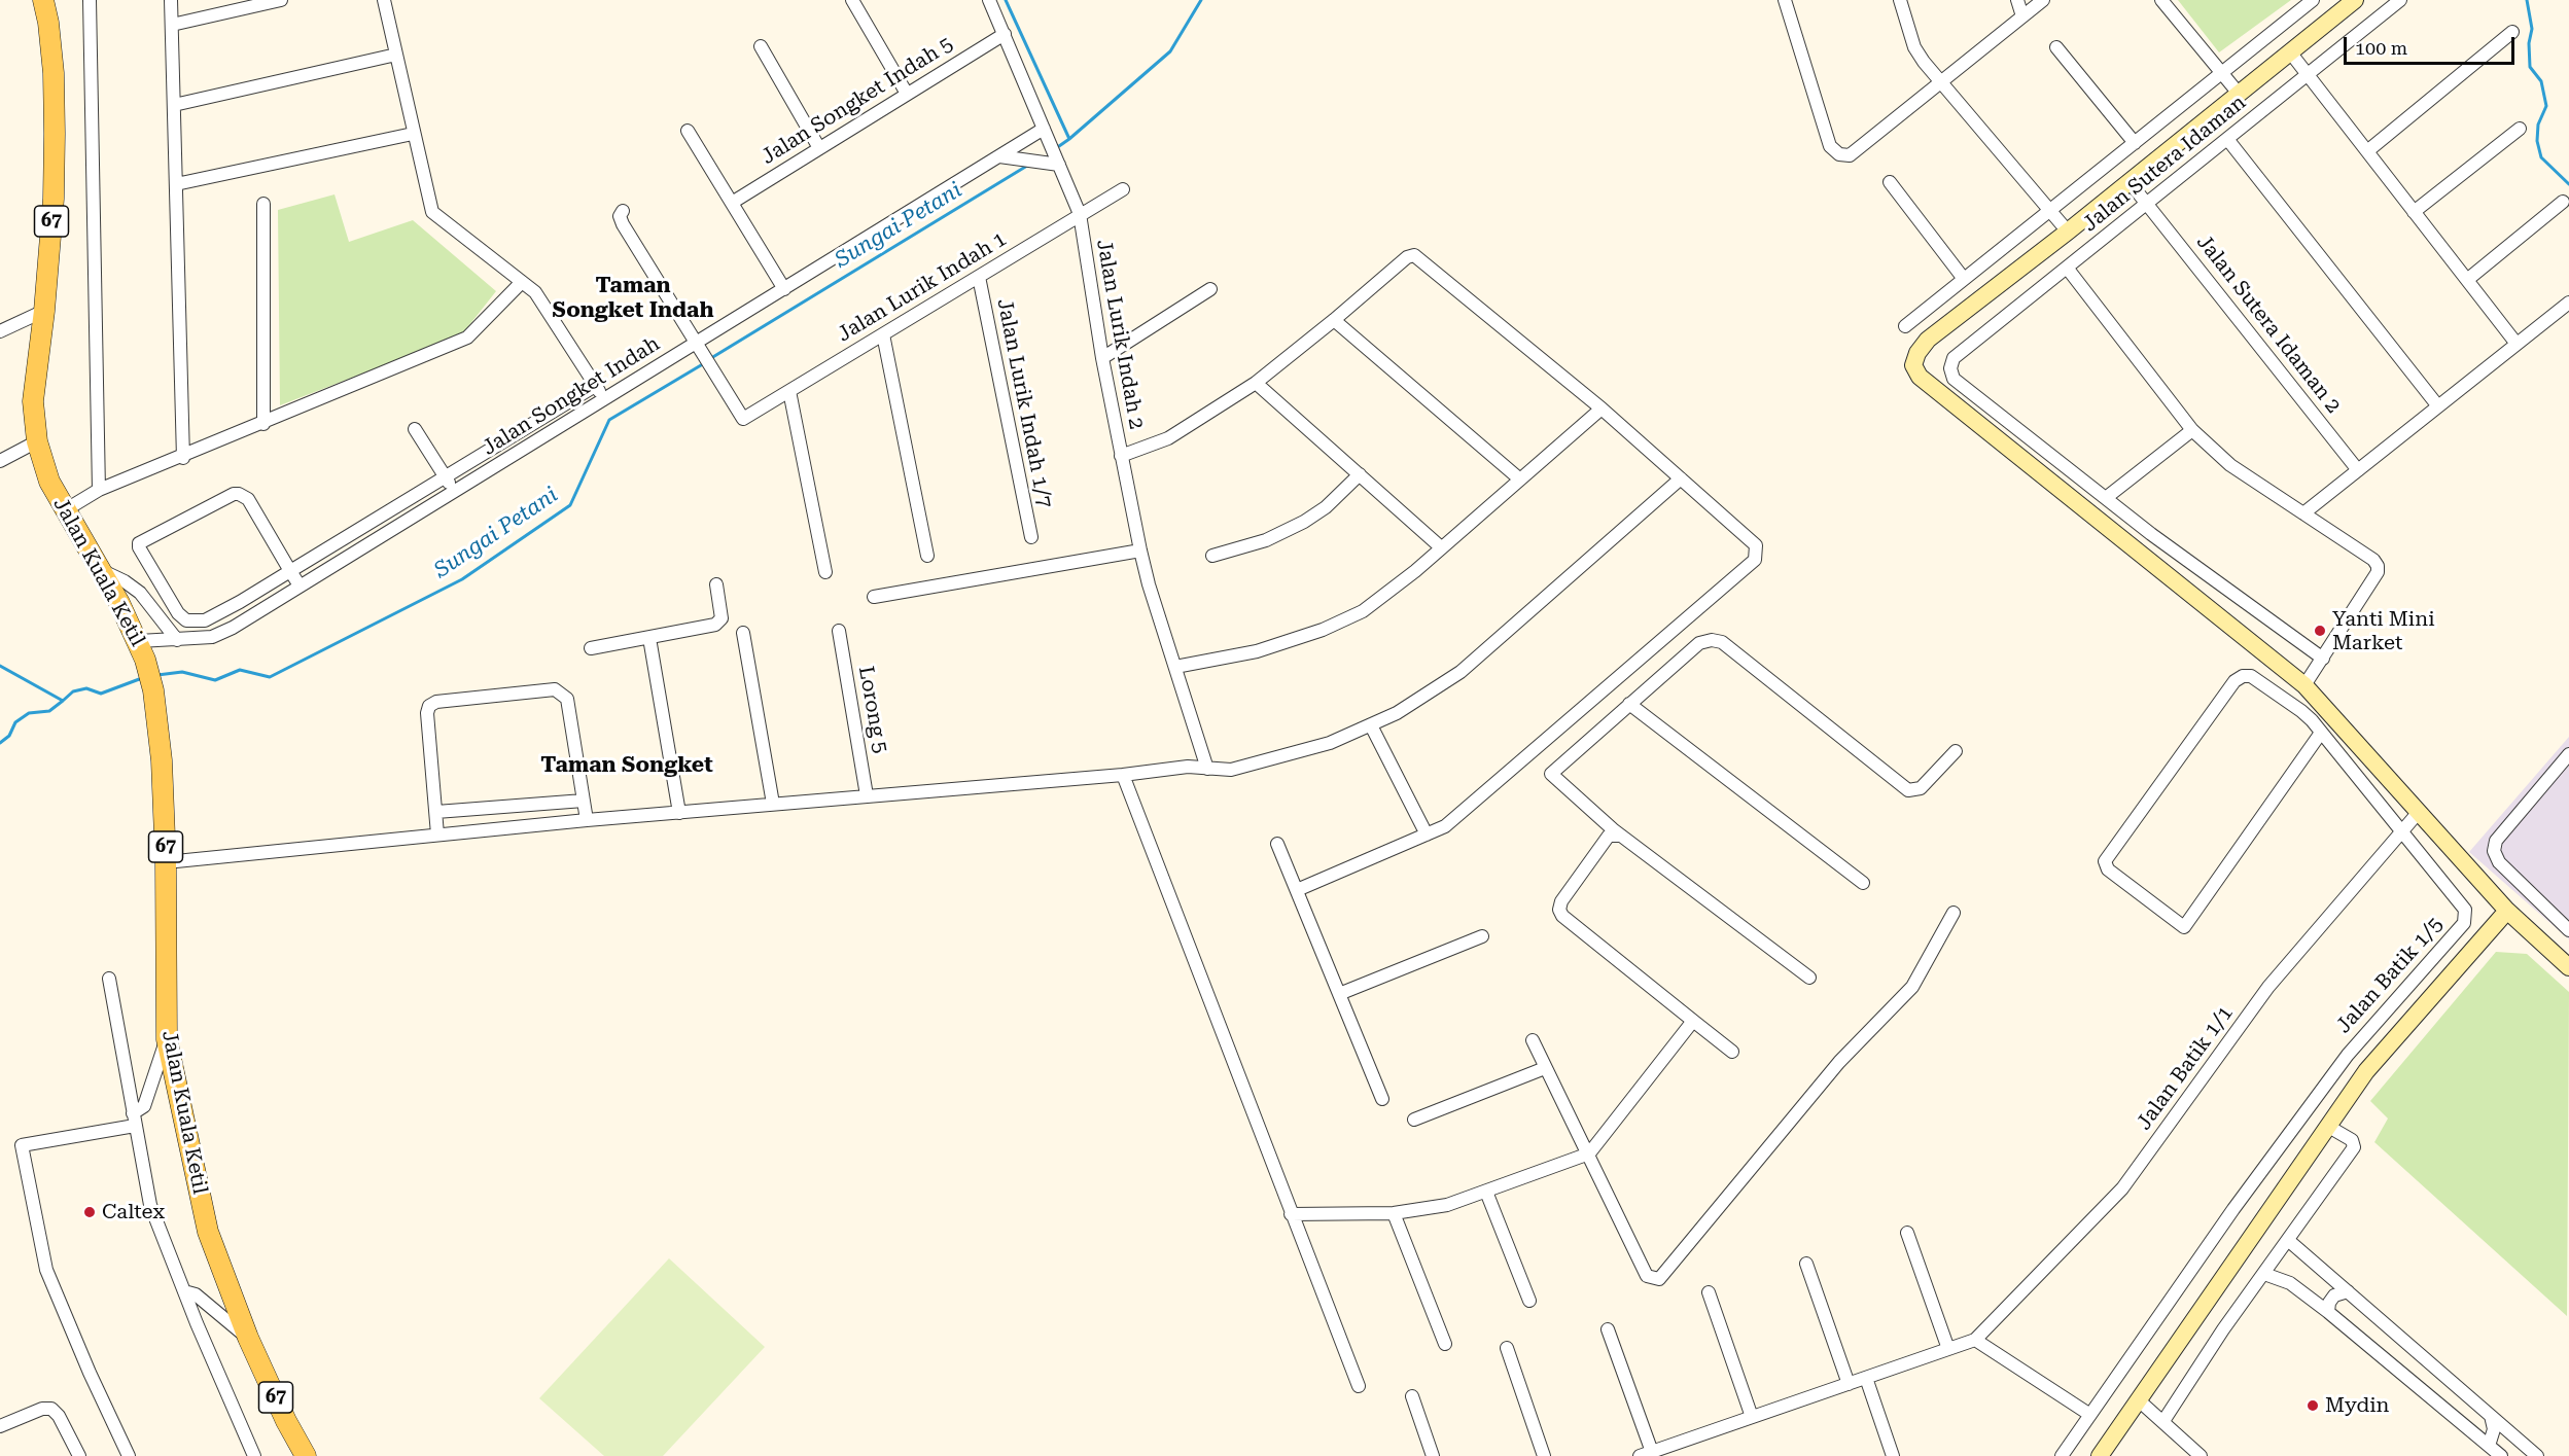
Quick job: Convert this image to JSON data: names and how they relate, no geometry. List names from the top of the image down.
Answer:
{
  "streets": {
    "main road": ["67", "Jalan Kuala Ketil"],
    "street": [
      "Jalan Songket Indah 5",
      "Jalan Sutera Idaman",
      "Jalan Lurik Indah 1",
      "Jalan Sutera Idaman 2",
      "Jalan Lurik Indah 2",
      "Jalan Songket Indah",
      "Jalan Lurik Indah 1/7",
      "Lorong 5",
      "Jalan Batik 1/5",
      "Jalan Batik 1/1"
    ]
  },
  "crossings": [
    ["Jalan Songket Indah 5", "Jalan Lurik Indah 2"],
    ["Jalan Sutera Idaman", "Jalan Sutera Idaman 2"],
    ["Jalan Lurik Indah 1", "Jalan Lurik Indah 2"],
    ["Jalan Lurik Indah 1", "Jalan Songket Indah"],
    ["Jalan Lurik Indah 1", "Jalan Lurik Indah 1/7"],
    ["Jalan Lurik Indah 2", "Jalan Songket Indah"],
    ["Jalan Songket Indah", "Jalan Kuala Ketil"],
    ["Jalan Batik 1/5", "Jalan Batik 1/1"]
  ],
  "districts": ["Taman Songket Indah", "Taman Songket"],
  "water": ["Sungai Petani"],
  "places": ["Yanti Mini Market", "Caltex", "Mydin"],
  "scale_bar": "100 m"
}
